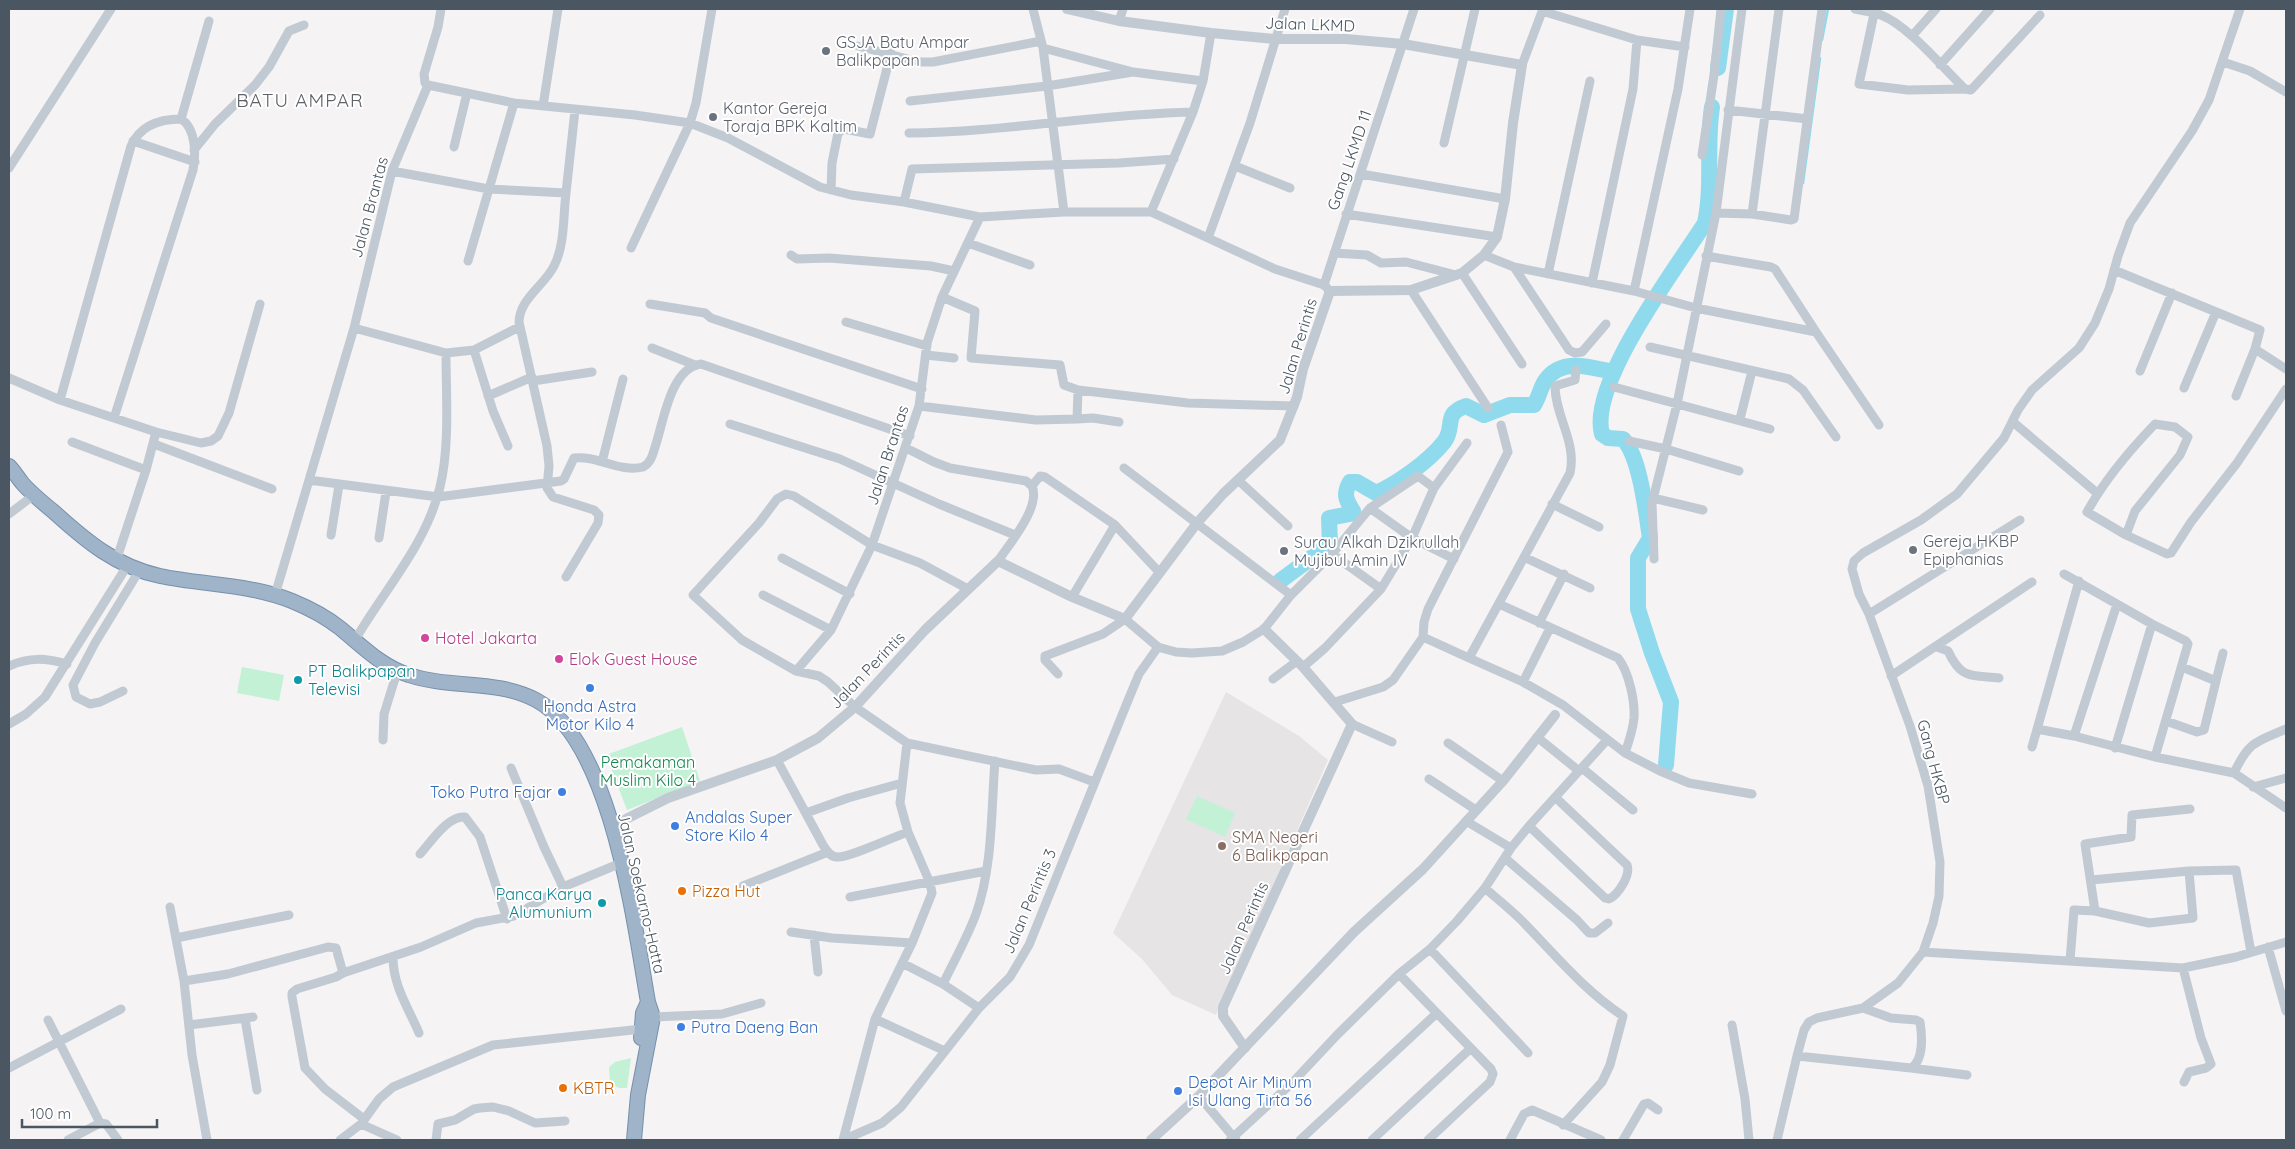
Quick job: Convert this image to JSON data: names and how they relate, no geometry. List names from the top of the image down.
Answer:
{
  "streets": {
    "highway": ["Jalan Soekarno-Hatta"],
    "street": [
      "Jalan LKMD",
      "Gang LKMD 11",
      "Jalan Brantas",
      "Jalan Perintis",
      "Gang HKBP",
      "Jalan Perintis 3"
    ]
  },
  "crossings": [
    ["Jalan LKMD", "Gang LKMD 11"],
    ["Jalan LKMD", "Jalan Perintis"],
    ["Gang LKMD 11", "Jalan Perintis"],
    ["Jalan Brantas", "Jalan Soekarno-Hatta"],
    ["Jalan Perintis", "Jalan Soekarno-Hatta"]
  ],
  "districts": ["BATU AMPAR"],
  "parks": ["Pemakaman Muslim Kilo 4"],
  "places": [
    "GSJA Batu Ampar Balikpapan",
    "Kantor Gereja Toraja BPK Kaltim",
    "Gereja HKBP Epiphanias",
    "Surau Alkah Dzikrullah Mujibul Amin IV",
    "Hotel Jakarta",
    "Elok Guest House",
    "PT Balikpapan Televisi",
    "Honda Astra Motor Kilo 4",
    "Toko Putra Fajar",
    "Andalas Super Store Kilo 4",
    "SMA Negeri 6 Balikpapan",
    "Pizza Hut",
    "Panca Karya Alumunium",
    "Putra Daeng Ban",
    "KBTR",
    "Depot Air Minum Isi Ulang Tirta 56"
  ],
  "scale_bar": "100 m"
}
